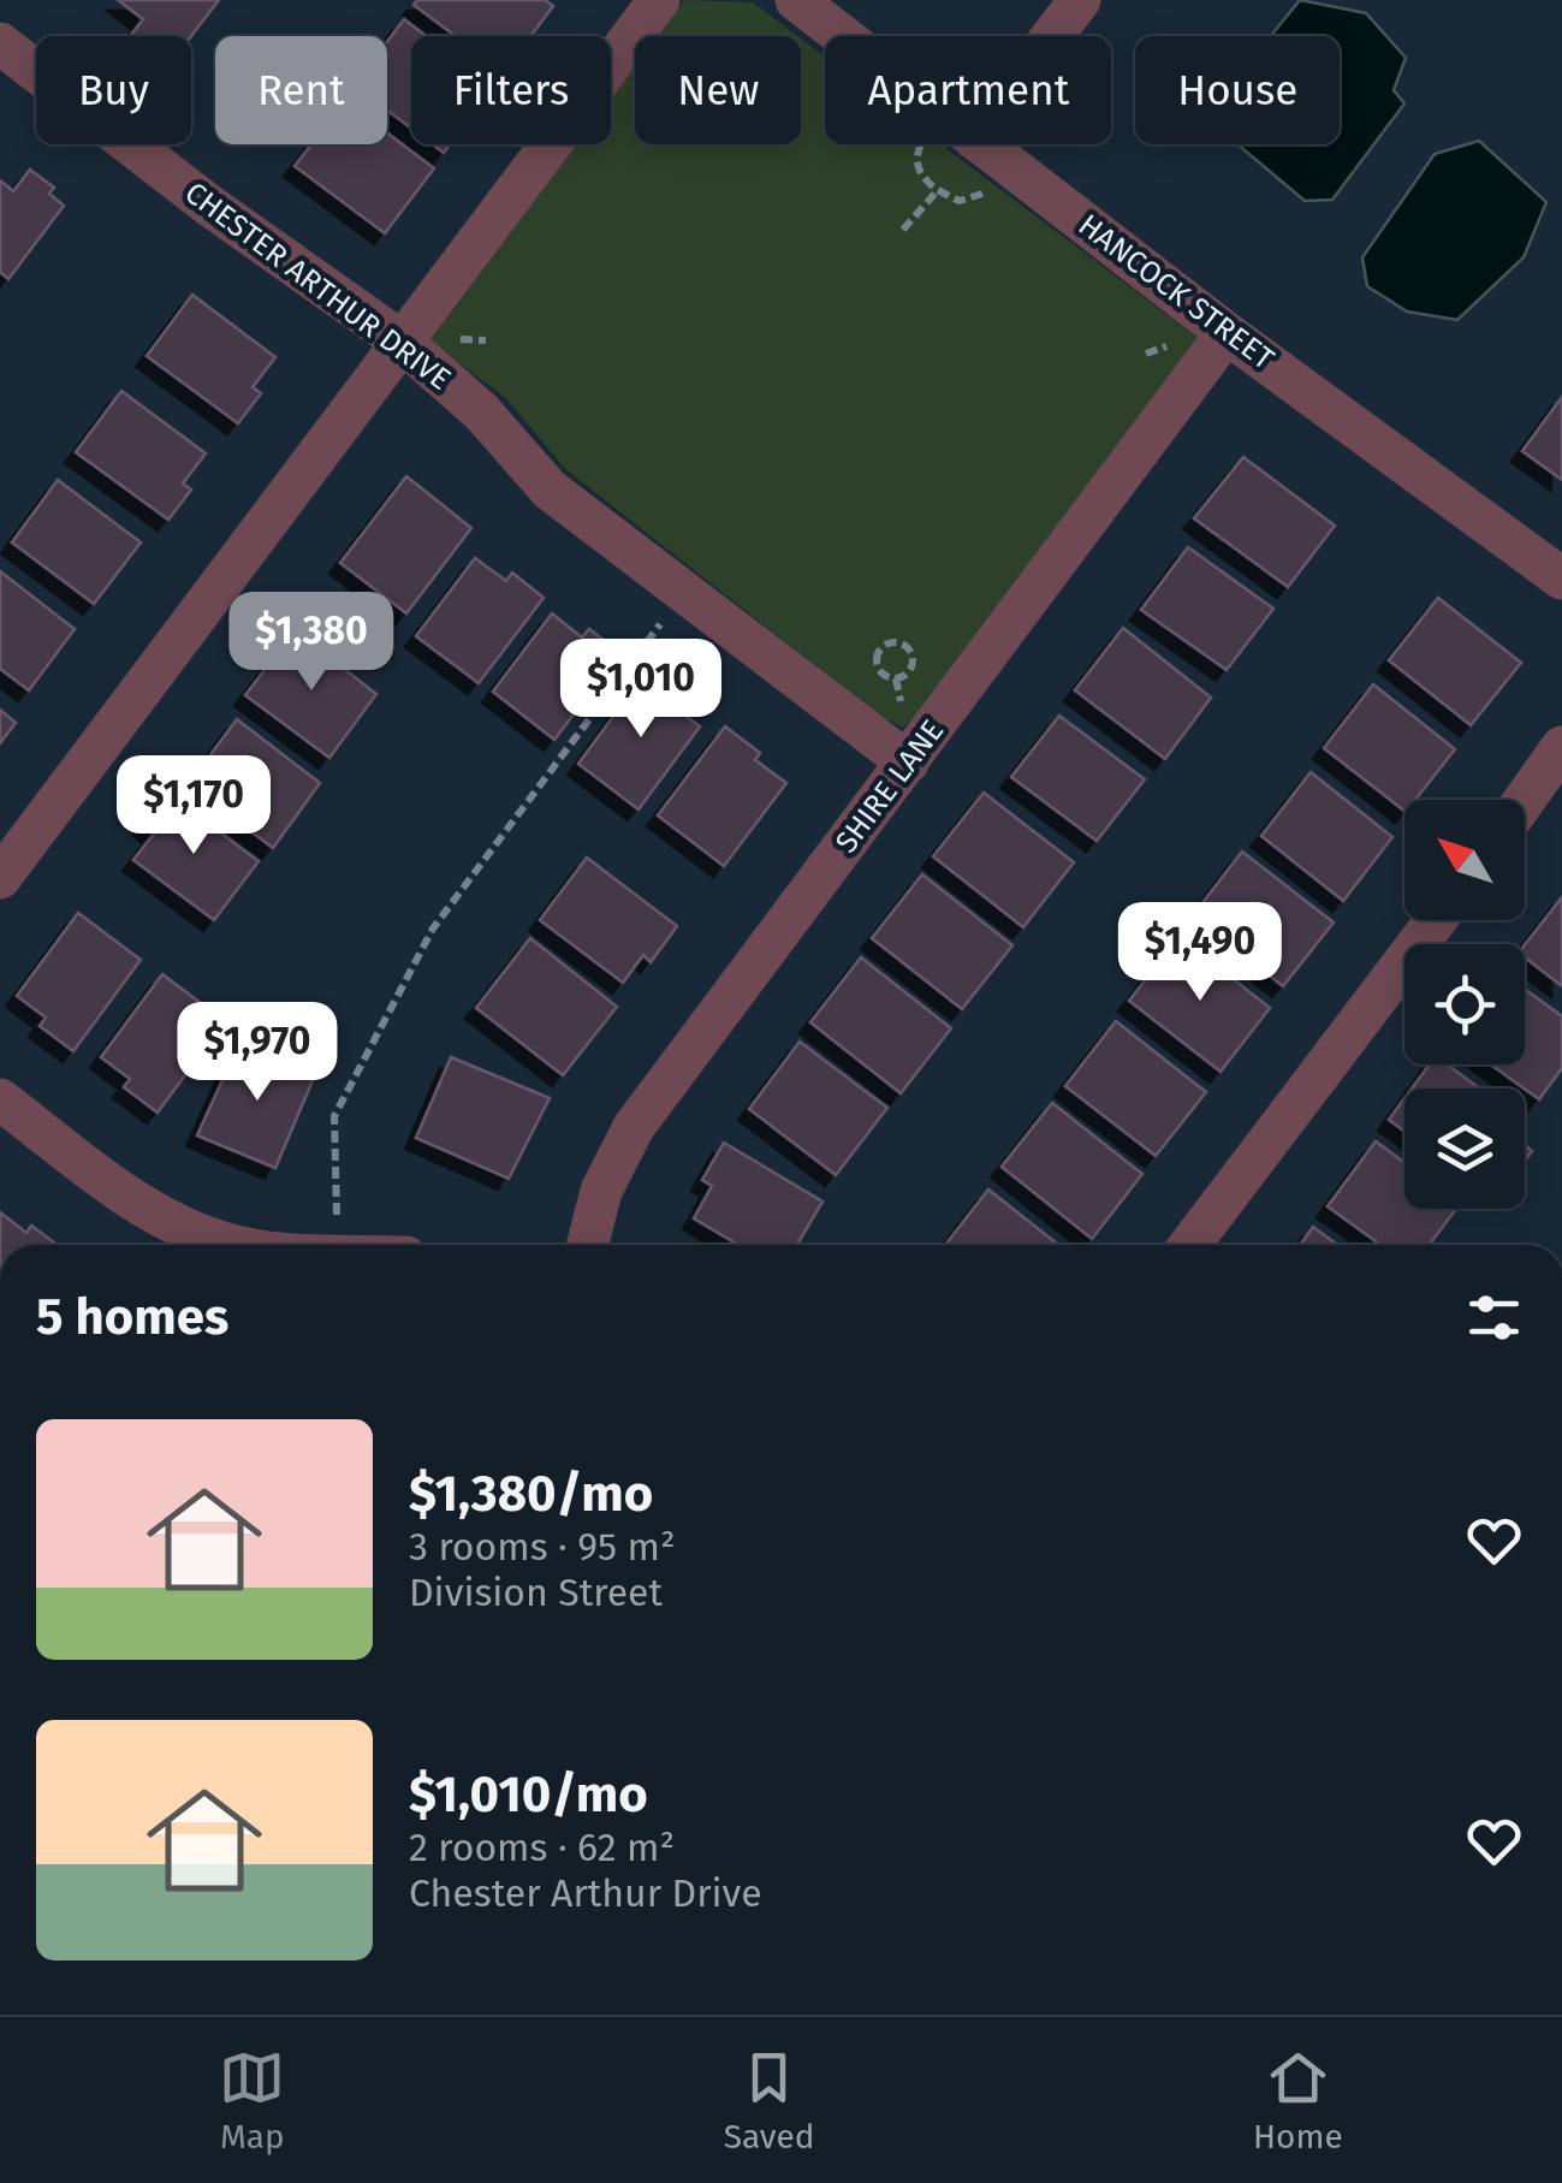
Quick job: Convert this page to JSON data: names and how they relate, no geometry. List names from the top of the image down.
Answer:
{
  "streets": {
    "street": ["CHESTER ARTHUR DRIVE", "HANCOCK STREET", "SHIRE LANE"]
  },
  "crossings": [
    ["CHESTER ARTHUR DRIVE", "SHIRE LANE"],
    ["HANCOCK STREET", "SHIRE LANE"]
  ],
  "north": "top left",
  "page": {
    "chip": [
      "Buy",
      "Rent",
      "Filters",
      "New",
      "Apartment",
      "House"
    ],
    "price": [
      "$1,380",
      "$1,010",
      "$1,170",
      "$1,490",
      "$1,970"
    ],
    "heading": "5 homes",
    "list": [
      {
        "name": "$1,380/mo",
        "note": "3 rooms · 95 m² · Division Street"
      },
      {
        "name": "$1,010/mo",
        "note": "2 rooms · 62 m² · Chester Arthur Drive"
      }
    ],
    "tabs": ["Map", "Saved", "Home"]
  }
}
